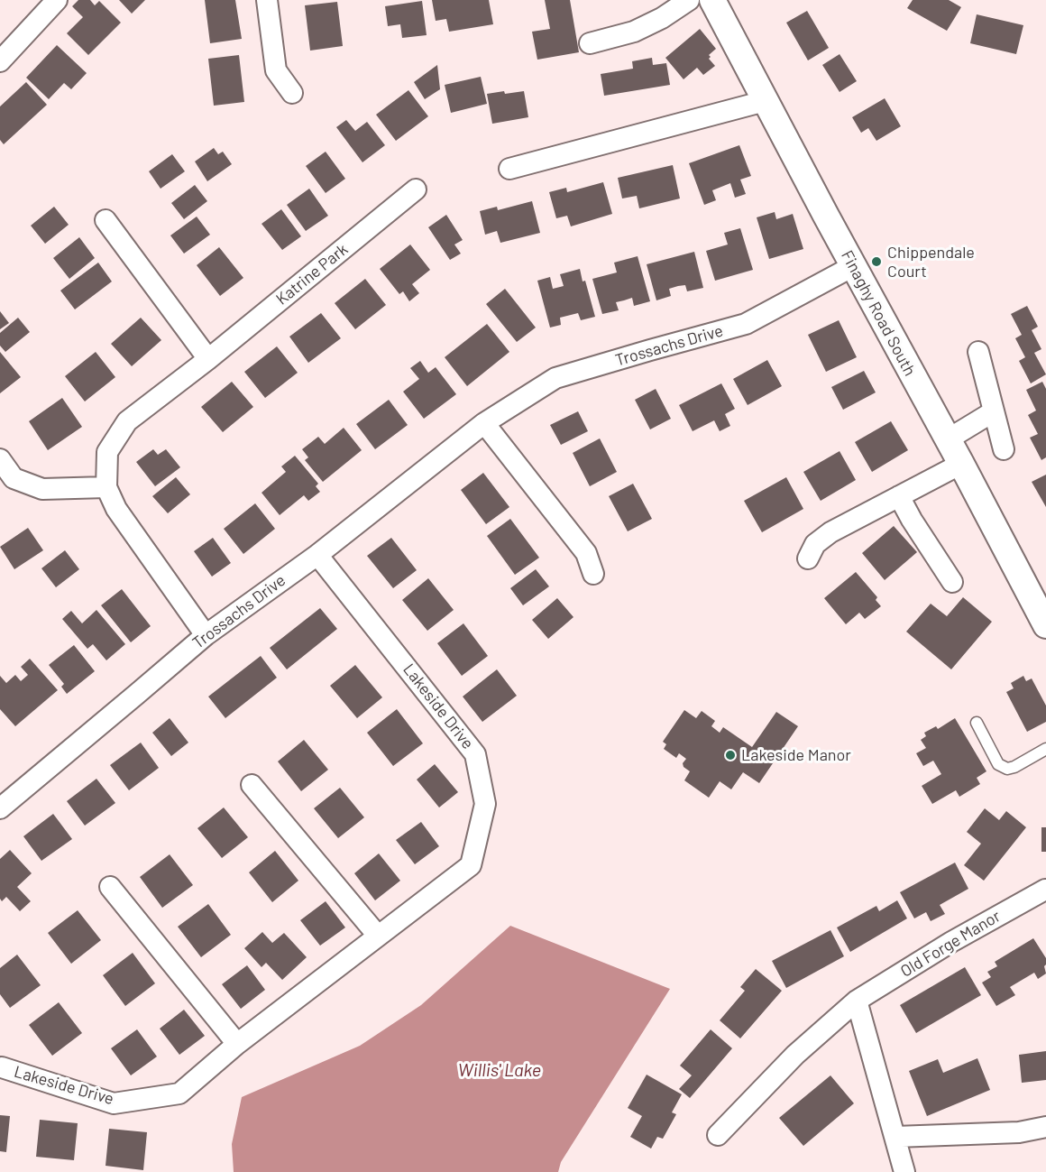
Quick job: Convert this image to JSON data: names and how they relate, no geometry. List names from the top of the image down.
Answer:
{
  "streets": {
    "street": [
      "Katrine Park",
      "Finaghy Road South",
      "Trossachs Drive",
      "Lakeside Drive",
      "Old Forge Manor"
    ]
  },
  "crossings": [
    ["Katrine Park", "Trossachs Drive"],
    ["Finaghy Road South", "Trossachs Drive"],
    ["Trossachs Drive", "Lakeside Drive"]
  ],
  "water": ["Willis' Lake"],
  "places": ["Chippendale Court", "Lakeside Manor"]
}
